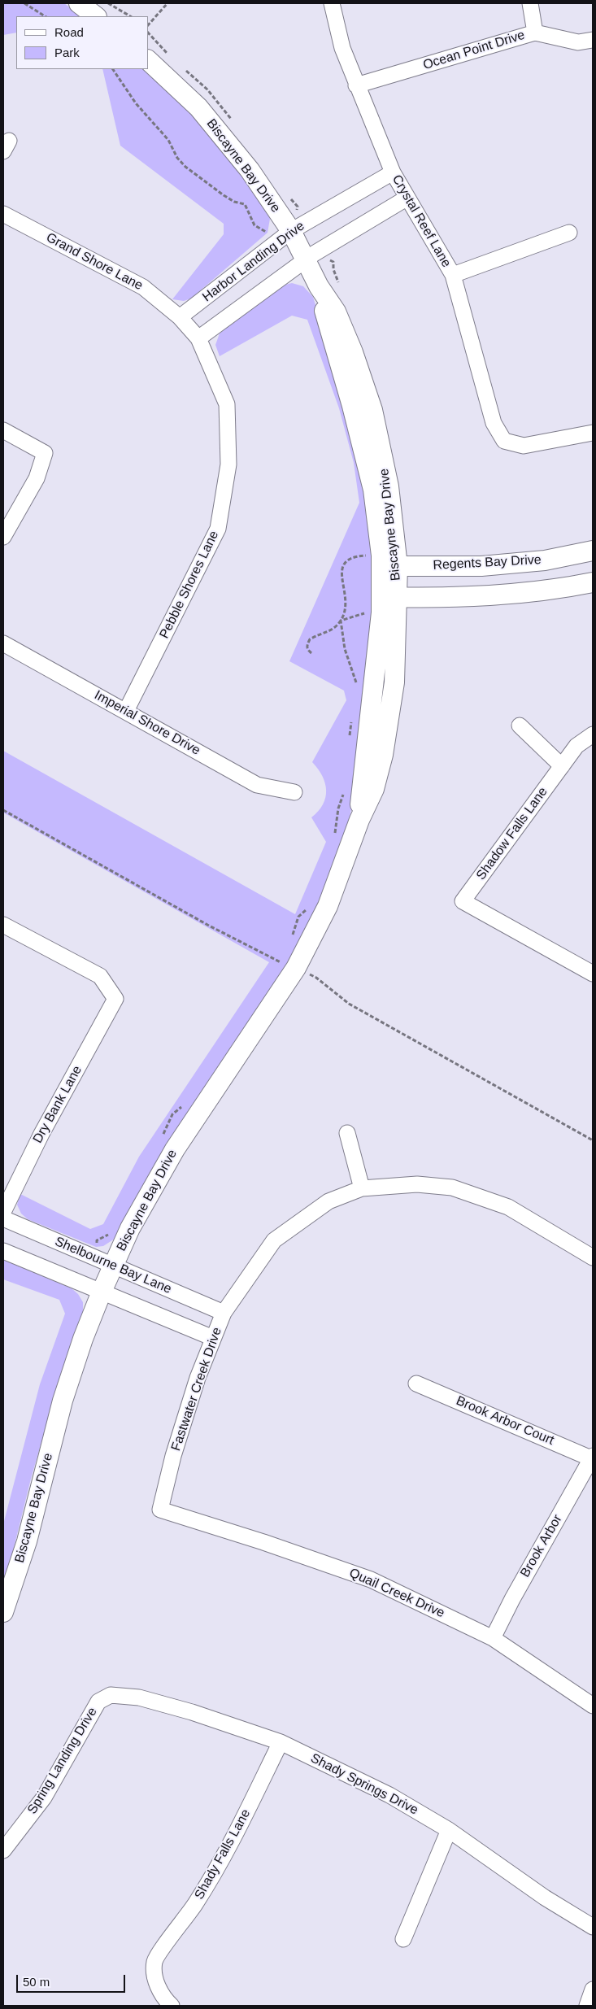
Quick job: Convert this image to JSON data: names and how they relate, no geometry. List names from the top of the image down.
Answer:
{
  "streets": {
    "street": [
      "Ocean Point Drive",
      "Biscayne Bay Drive",
      "Crystal Reef Lane",
      "Grand Shore Lane",
      "Harbor Landing Drive",
      "Regents Bay Drive",
      "Pebble Shores Lane",
      "Imperial Shore Drive",
      "Shadow Falls Lane",
      "Dry Bank Lane",
      "Shelbourne Bay Lane",
      "Fastwater Creek Drive",
      "Brook Arbor Court",
      "Brook Arbor",
      "Quail Creek Drive",
      "Spring Landing Drive",
      "Shady Springs Drive",
      "Shady Falls Lane"
    ]
  },
  "crossings": [
    ["Ocean Point Drive", "Crystal Reef Lane"],
    ["Biscayne Bay Drive", "Harbor Landing Drive"],
    ["Biscayne Bay Drive", "Regents Bay Drive"],
    ["Biscayne Bay Drive", "Shelbourne Bay Lane"],
    ["Crystal Reef Lane", "Harbor Landing Drive"],
    ["Grand Shore Lane", "Harbor Landing Drive"],
    ["Grand Shore Lane", "Pebble Shores Lane"],
    ["Harbor Landing Drive", "Pebble Shores Lane"],
    ["Pebble Shores Lane", "Imperial Shore Drive"],
    ["Shelbourne Bay Lane", "Fastwater Creek Drive"],
    ["Fastwater Creek Drive", "Quail Creek Drive"],
    ["Brook Arbor Court", "Brook Arbor"],
    ["Brook Arbor", "Quail Creek Drive"],
    ["Spring Landing Drive", "Shady Springs Drive"],
    ["Shady Springs Drive", "Shady Falls Lane"]
  ],
  "legend": ["Road", "Park"],
  "scale_bar": "50 m"
}
